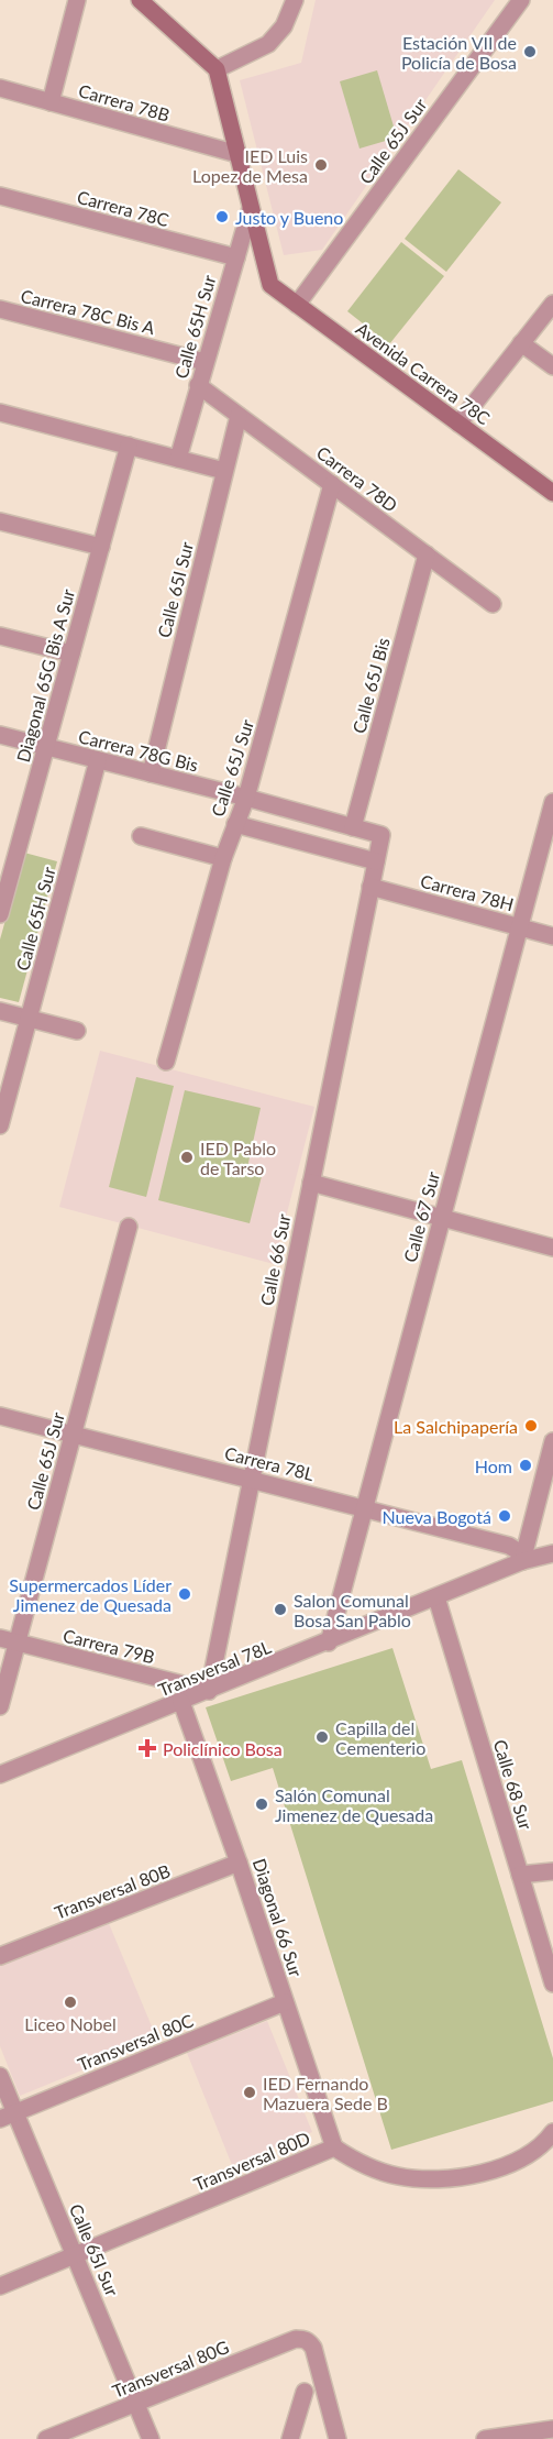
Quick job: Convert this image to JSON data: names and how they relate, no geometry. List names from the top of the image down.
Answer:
{
  "streets": {
    "main road": ["Calle 65H Sur", "Avenida Carrera 78C"],
    "street": [
      "Carrera 78B",
      "Calle 65J Sur",
      "Carrera 78C",
      "Carrera 78C Bis A",
      "Carrera 78D",
      "Calle 65I Sur",
      "Diagonal 65G Bis A Sur",
      "Calle 65J Bis",
      "Carrera 78G Bis",
      "Carrera 78H",
      "Calle 67 Sur",
      "Calle 66 Sur",
      "Carrera 78L",
      "Carrera 79B",
      "Transversal 78L",
      "Calle 68 Sur",
      "Transversal 80B",
      "Diagonal 66 Sur",
      "Transversal 80C",
      "Transversal 80D",
      "Transversal 80G"
    ]
  },
  "crossings": [
    ["Carrera 78B", "Calle 65H Sur"],
    ["Calle 65J Sur", "Avenida Carrera 78C"],
    ["Calle 65J Sur", "Carrera 78D"],
    ["Calle 65J Sur", "Carrera 78G Bis"],
    ["Calle 65J Sur", "Carrera 78L"],
    ["Calle 65J Sur", "Carrera 79B"],
    ["Carrera 78C", "Calle 65H Sur"],
    ["Carrera 78C Bis A", "Calle 65H Sur"],
    ["Calle 65H Sur", "Avenida Carrera 78C"],
    ["Calle 65H Sur", "Carrera 78D"],
    ["Calle 65H Sur", "Carrera 78G Bis"],
    ["Carrera 78D", "Calle 65I Sur"],
    ["Carrera 78D", "Calle 65J Bis"],
    ["Calle 65I Sur", "Carrera 78G Bis"],
    ["Calle 65I Sur", "Transversal 80C"],
    ["Calle 65I Sur", "Transversal 80D"],
    ["Calle 65I Sur", "Transversal 80G"],
    ["Diagonal 65G Bis A Sur", "Carrera 78G Bis"],
    ["Calle 65J Bis", "Carrera 78G Bis"],
    ["Carrera 78G Bis", "Calle 66 Sur"],
    ["Carrera 78H", "Calle 67 Sur"],
    ["Carrera 78H", "Calle 66 Sur"],
    ["Calle 67 Sur", "Carrera 78L"],
    ["Calle 67 Sur", "Transversal 78L"],
    ["Calle 66 Sur", "Carrera 78L"],
    ["Calle 66 Sur", "Carrera 79B"],
    ["Calle 66 Sur", "Transversal 78L"],
    ["Carrera 78L", "Transversal 78L"],
    ["Carrera 79B", "Transversal 78L"],
    ["Transversal 78L", "Calle 68 Sur"],
    ["Transversal 78L", "Diagonal 66 Sur"],
    ["Transversal 80B", "Diagonal 66 Sur"],
    ["Diagonal 66 Sur", "Transversal 80C"],
    ["Diagonal 66 Sur", "Transversal 80D"]
  ],
  "places": {
    "other": [
      "Estación VII de Policía de Bosa",
      "IED Luis Lopez de Mesa",
      "Justo y Bueno",
      "IED Pablo de Tarso",
      "La Salchipapería",
      "Hom",
      "Nueva Bogotá",
      "Supermercados Líder Jimenez de Quesada",
      "Salon Comunal Bosa San Pablo",
      "Capilla del Cementerio",
      "Salón Comunal Jimenez de Quesada",
      "Liceo Nobel",
      "IED Fernando Mazuera Sede B"
    ],
    "health": ["Policlínico Bosa"]
  }
}
